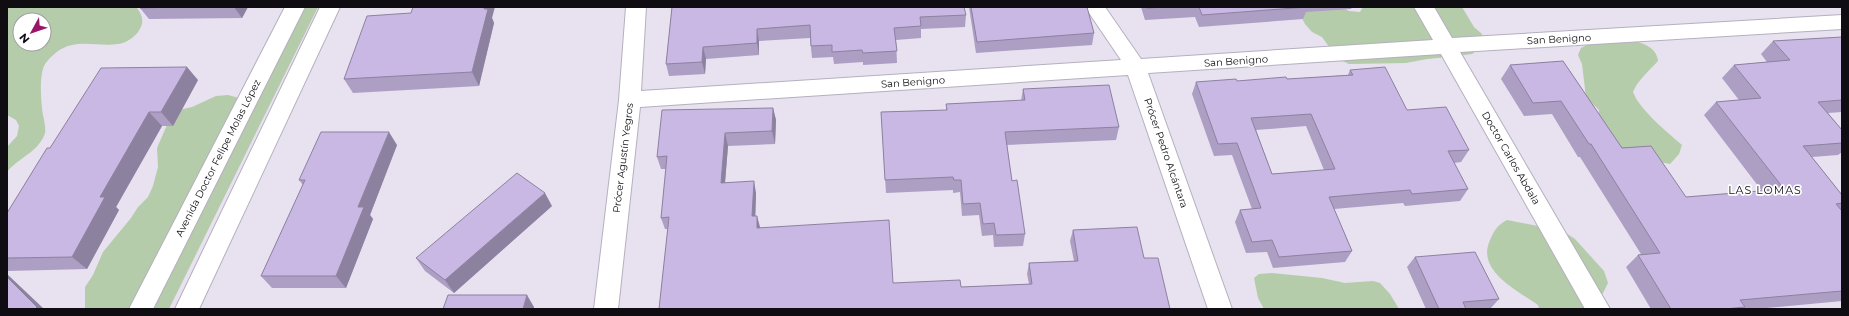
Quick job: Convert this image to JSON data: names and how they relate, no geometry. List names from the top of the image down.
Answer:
{
  "streets": {
    "street": [
      "San Benigno",
      "Prócer Pedro Alcántara",
      "Avenida Doctor Felipe Molas López",
      "Prócer Agustín Yegros",
      "Doctor Carlos Abdala"
    ]
  },
  "crossings": [
    ["San Benigno", "Prócer Pedro Alcántara"],
    ["San Benigno", "Prócer Agustín Yegros"],
    ["San Benigno", "Doctor Carlos Abdala"]
  ],
  "districts": ["LAS LOMAS"],
  "north": "bottom left"
}
